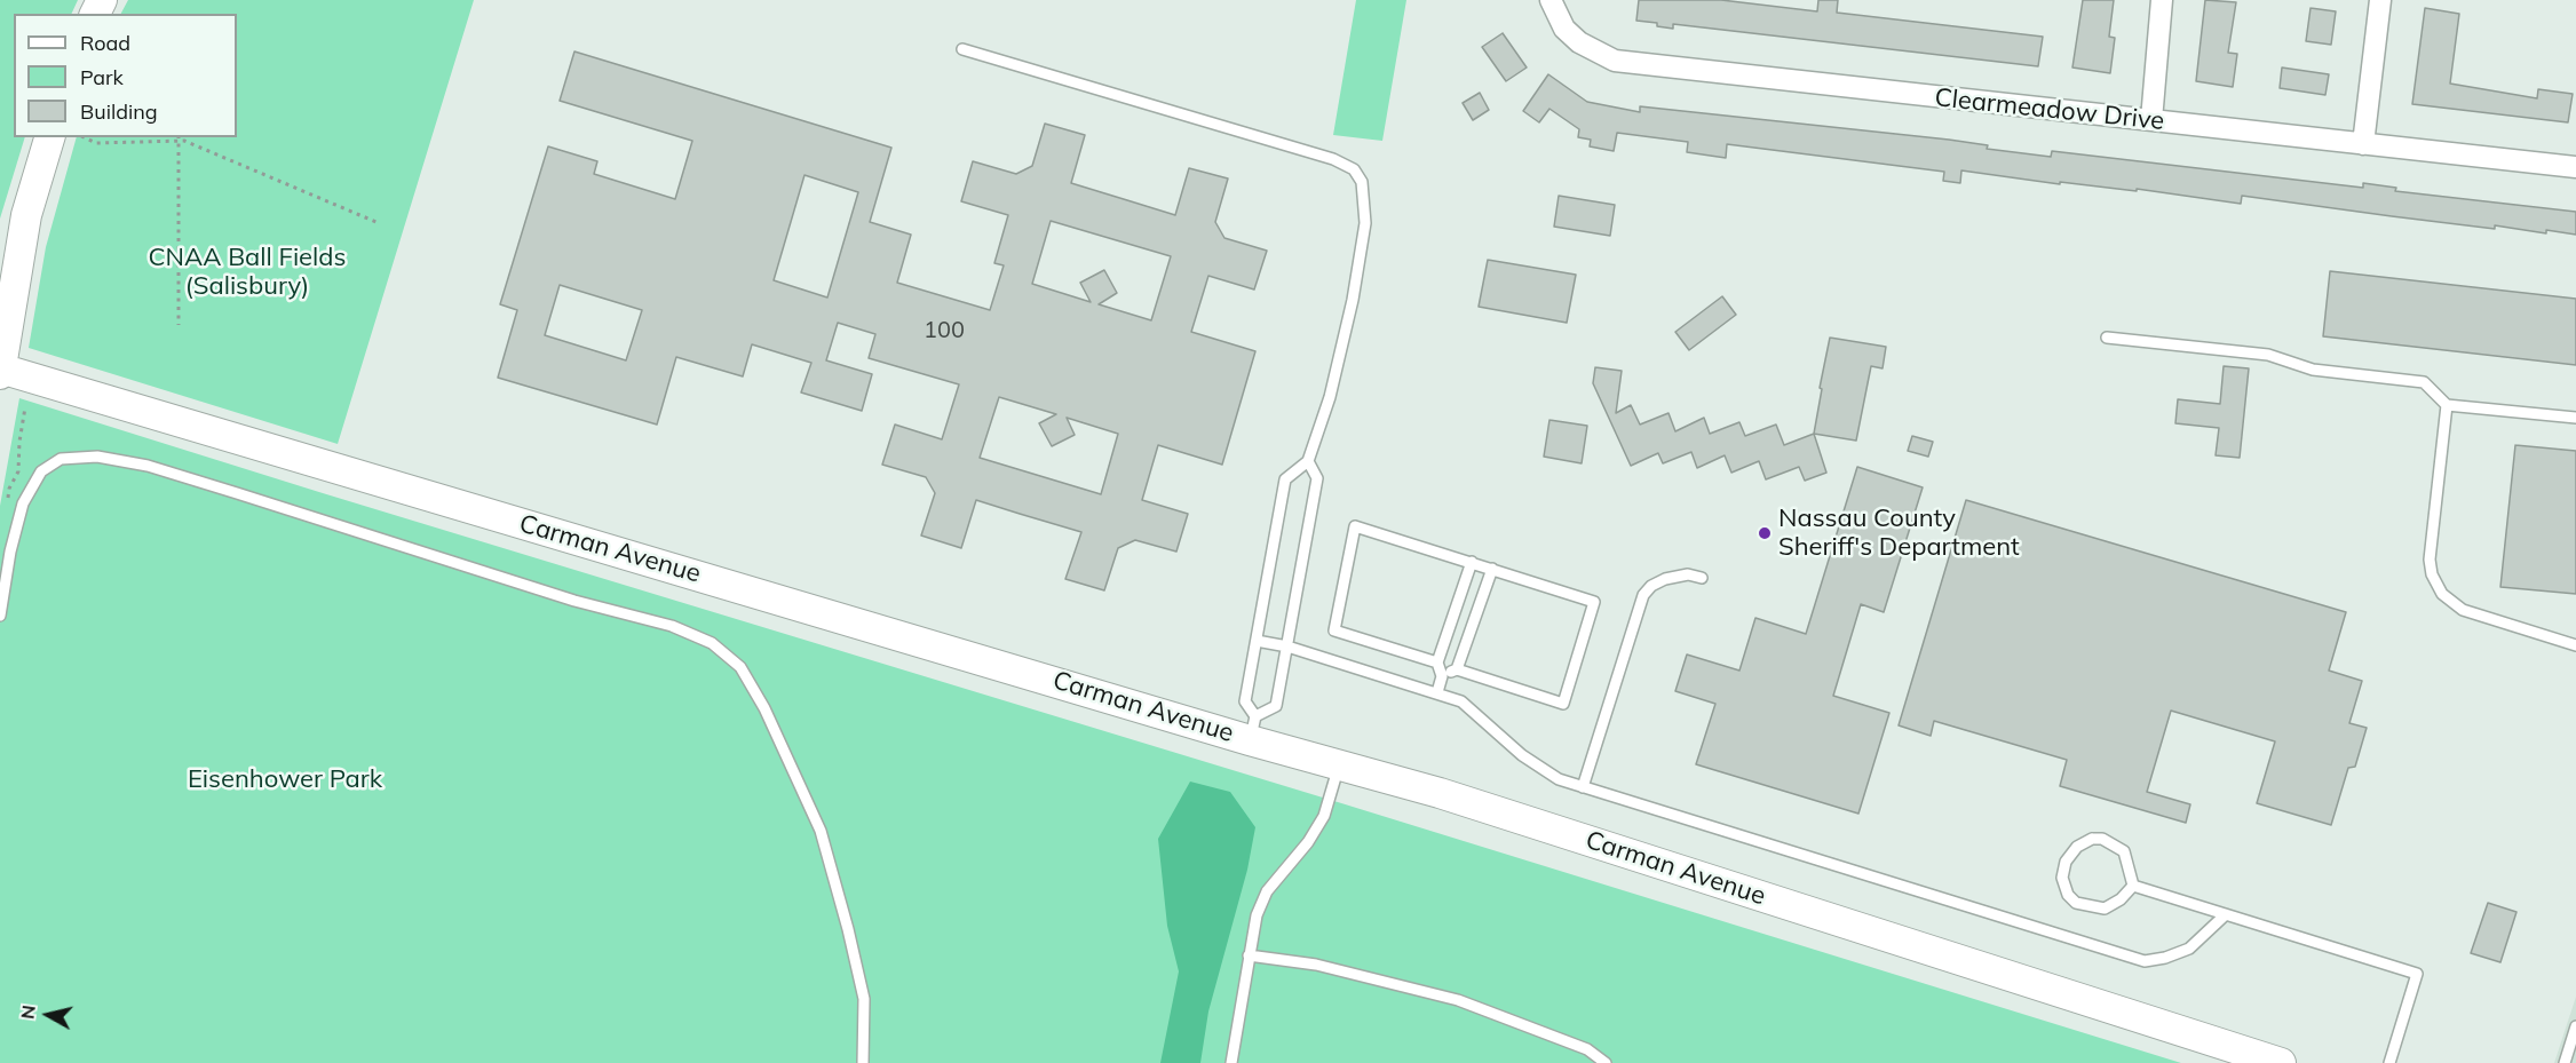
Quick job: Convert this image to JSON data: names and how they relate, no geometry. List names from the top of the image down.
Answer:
{
  "streets": {
    "main road": ["Carman Avenue"],
    "street": ["Clearmeadow Drive"]
  },
  "parks": ["CNAA Ball Fields (Salisbury)", "Eisenhower Park"],
  "places": ["Nassau County Sheriff's Department"],
  "house_numbers": ["100"],
  "legend": ["Road", "Park", "Building"],
  "north": "left"
}
